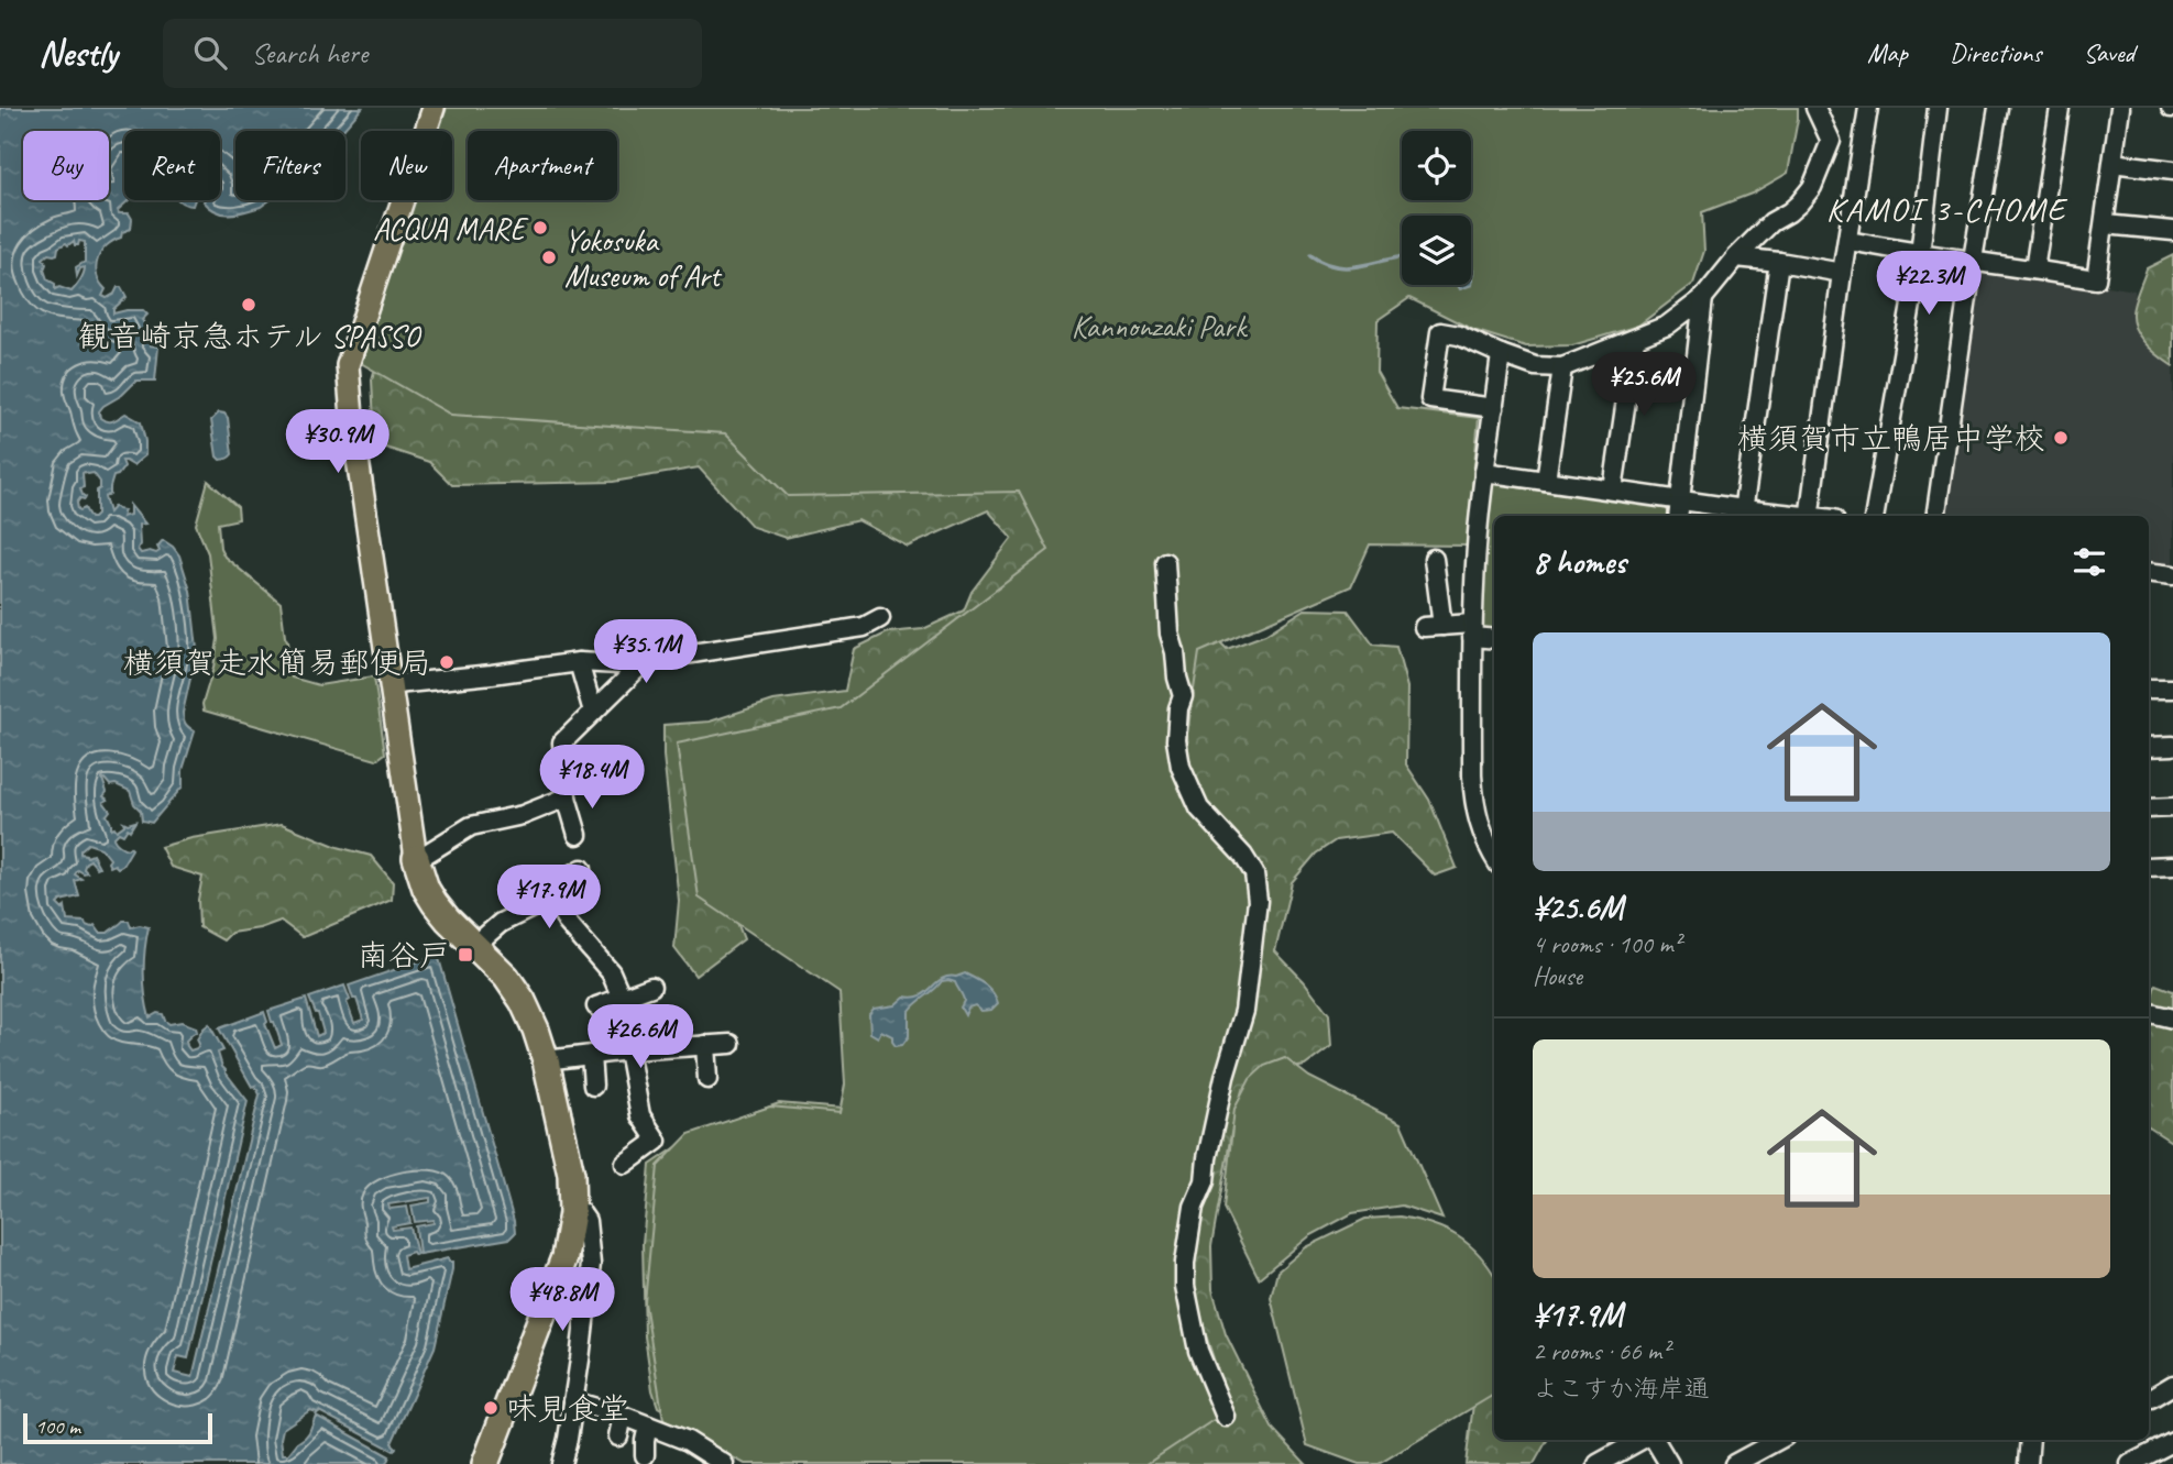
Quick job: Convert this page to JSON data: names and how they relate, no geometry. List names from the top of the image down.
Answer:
{
  "districts": ["KAMOI 3-CHOME"],
  "parks": ["Kannonzaki Park"],
  "places": {
    "other": [
      "ACQUA MARE",
      "Yokosuka Museum of Art",
      "観音崎京急ホテル SPASSO",
      "横須賀市立鴨居中学校",
      "横須賀走水簡易郵便局",
      "味見食堂"
    ],
    "transit": ["南谷戸"]
  },
  "scale_bar": "100 m",
  "page": {
    "header": "Nestly",
    "search": "Search here",
    "nav": ["Map", "Directions", "Saved"],
    "chip": [
      "Buy",
      "Rent",
      "Filters",
      "New",
      "Apartment"
    ],
    "price": [
      "¥22.3M",
      "¥25.6M",
      "¥30.9M",
      "¥35.1M",
      "¥18.4M",
      "¥17.9M",
      "¥26.6M",
      "¥48.8M"
    ],
    "heading": "8 homes",
    "list": [
      {
        "name": "¥25.6M",
        "note": "4 rooms · 100 m² · House"
      },
      {
        "name": "¥17.9M",
        "note": "2 rooms · 66 m² · よこすか海岸通"
      }
    ],
    "scale": "100 m"
  }
}
